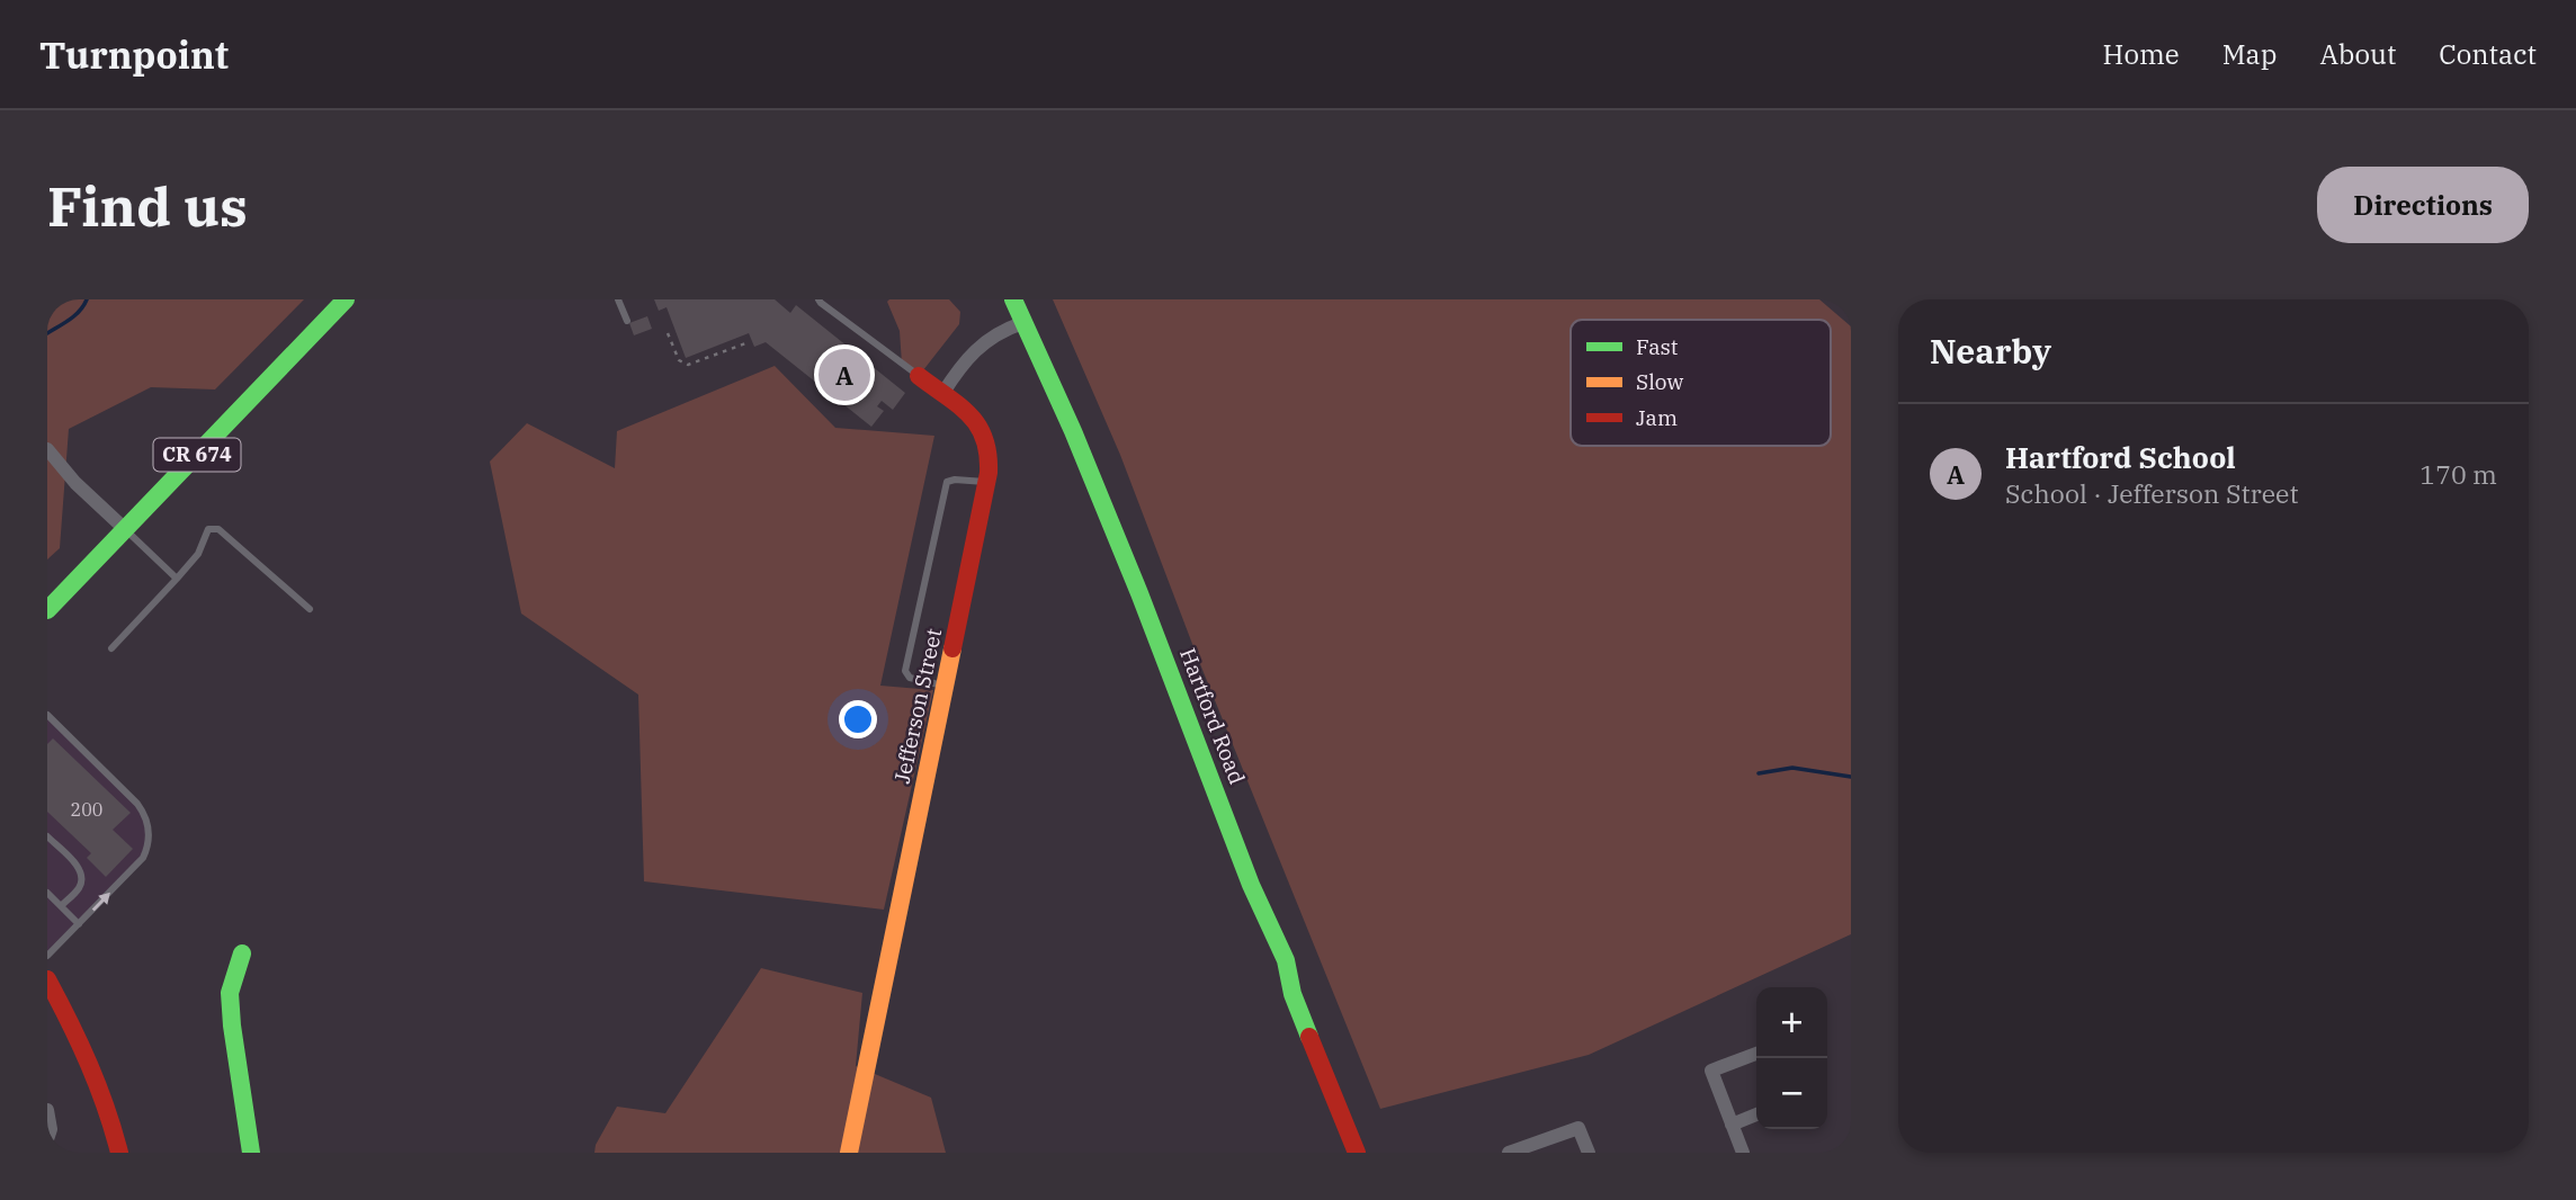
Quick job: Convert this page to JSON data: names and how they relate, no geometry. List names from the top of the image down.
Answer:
{
  "streets": {
    "street": ["CR 674", "Jefferson Street", "Hartford Road"]
  },
  "house_numbers": ["200"],
  "legend": ["Fast", "Slow", "Jam"],
  "page": {
    "header": "Turnpoint",
    "nav": [
      "Home",
      "Map",
      "About",
      "Contact"
    ],
    "buttons": "Directions",
    "title": "Find us",
    "heading": "Nearby",
    "pins": "A",
    "list": [
      {
        "mark": "A",
        "name": "Hartford School",
        "note": "School · Jefferson Street",
        "value": "170 m"
      }
    ],
    "map_buttons": ["+", "−"]
  }
}
